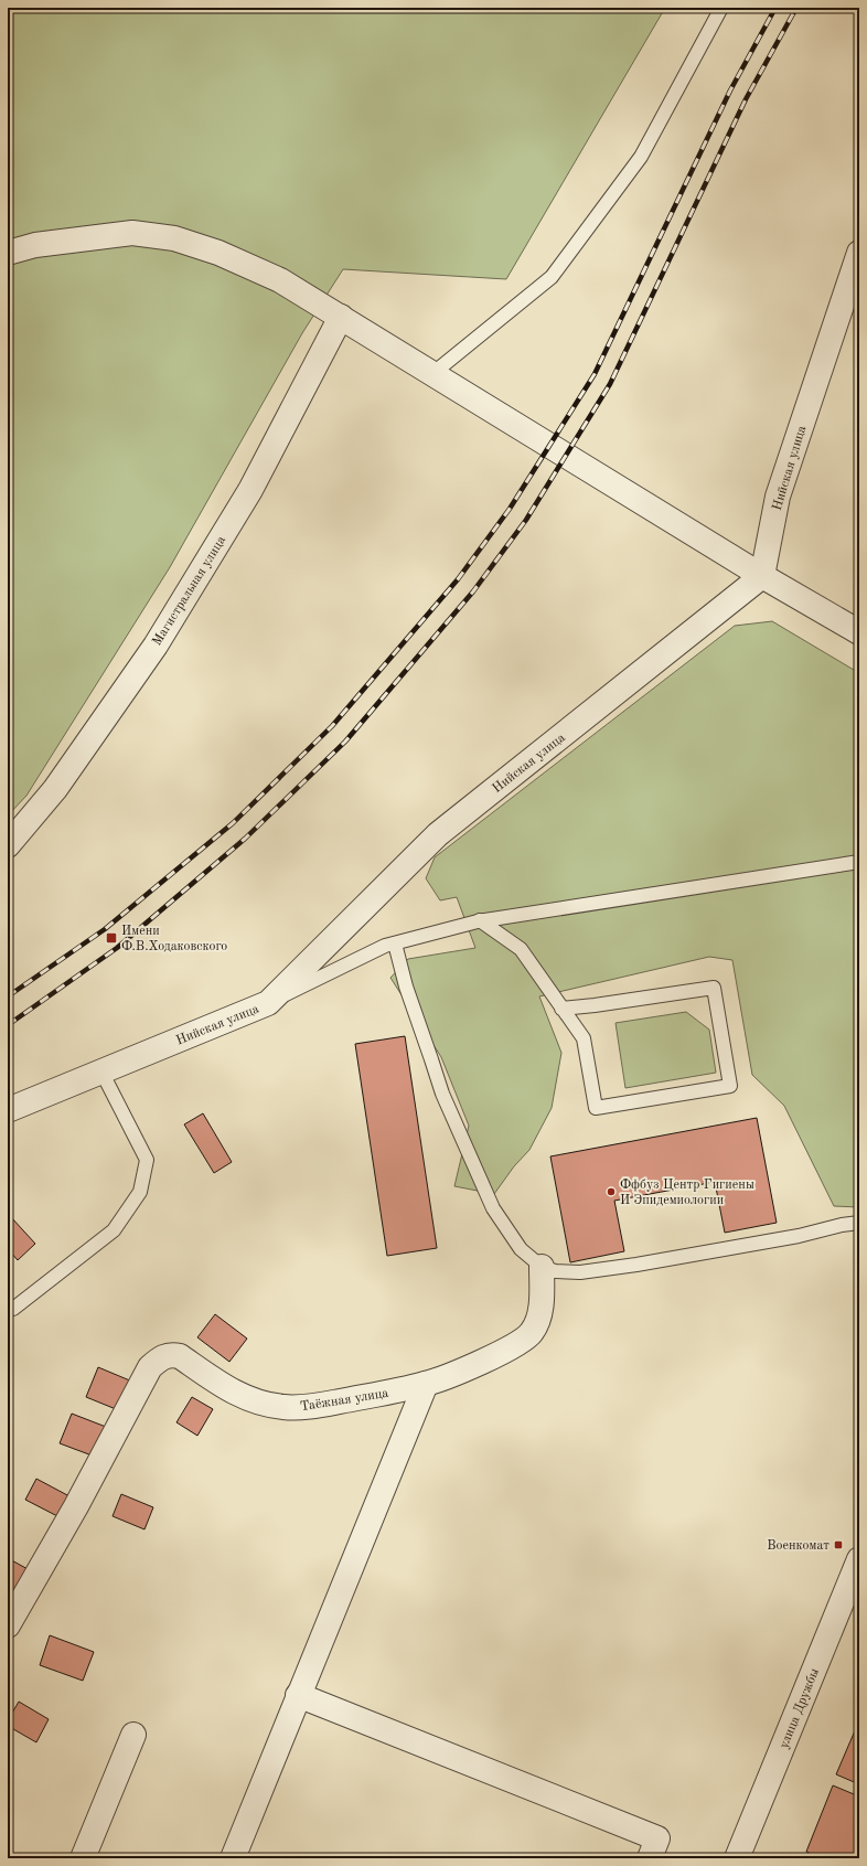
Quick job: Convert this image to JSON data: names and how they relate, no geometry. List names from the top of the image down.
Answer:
{
  "streets": {
    "street": [
      "Нийская улица",
      "Магистральная улица",
      "Таёжная улица",
      "улица Дружбы"
    ]
  },
  "places": {
    "transit": ["Имени Ф.В.Ходаковского", "Военкомат"],
    "other": ["Ффбуз Центр Гигиены И Эпидемиологии"]
  }
}
